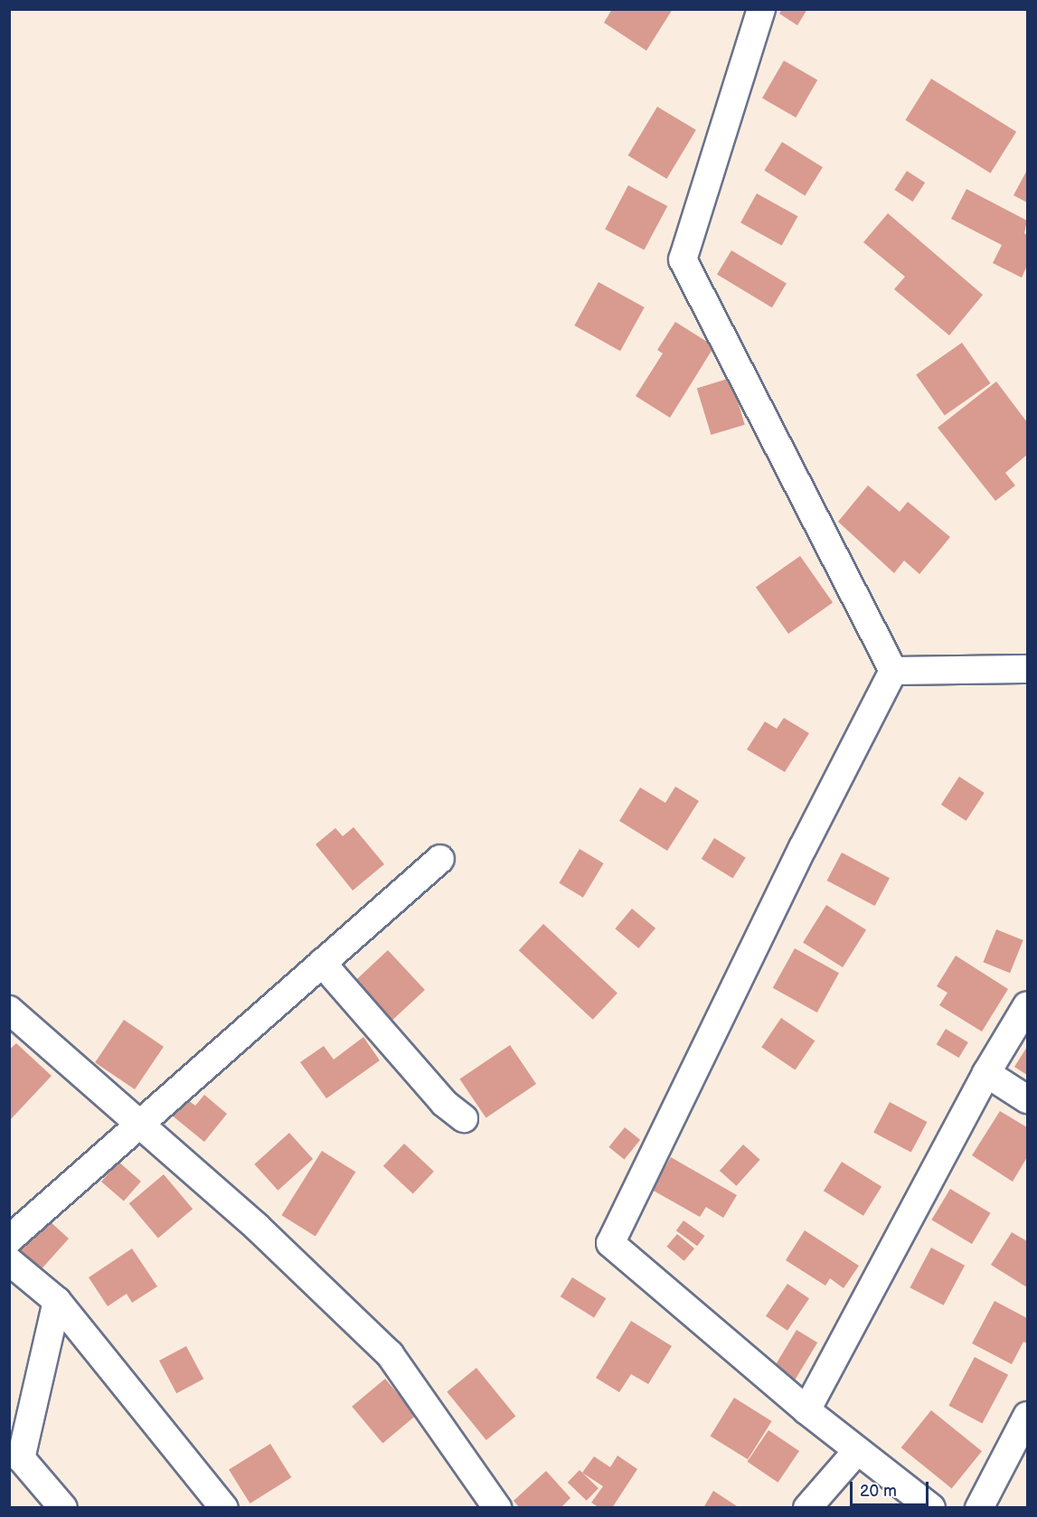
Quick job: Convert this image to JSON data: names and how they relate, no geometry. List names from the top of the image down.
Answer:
{
  "scale_bar": "20 m"
}
